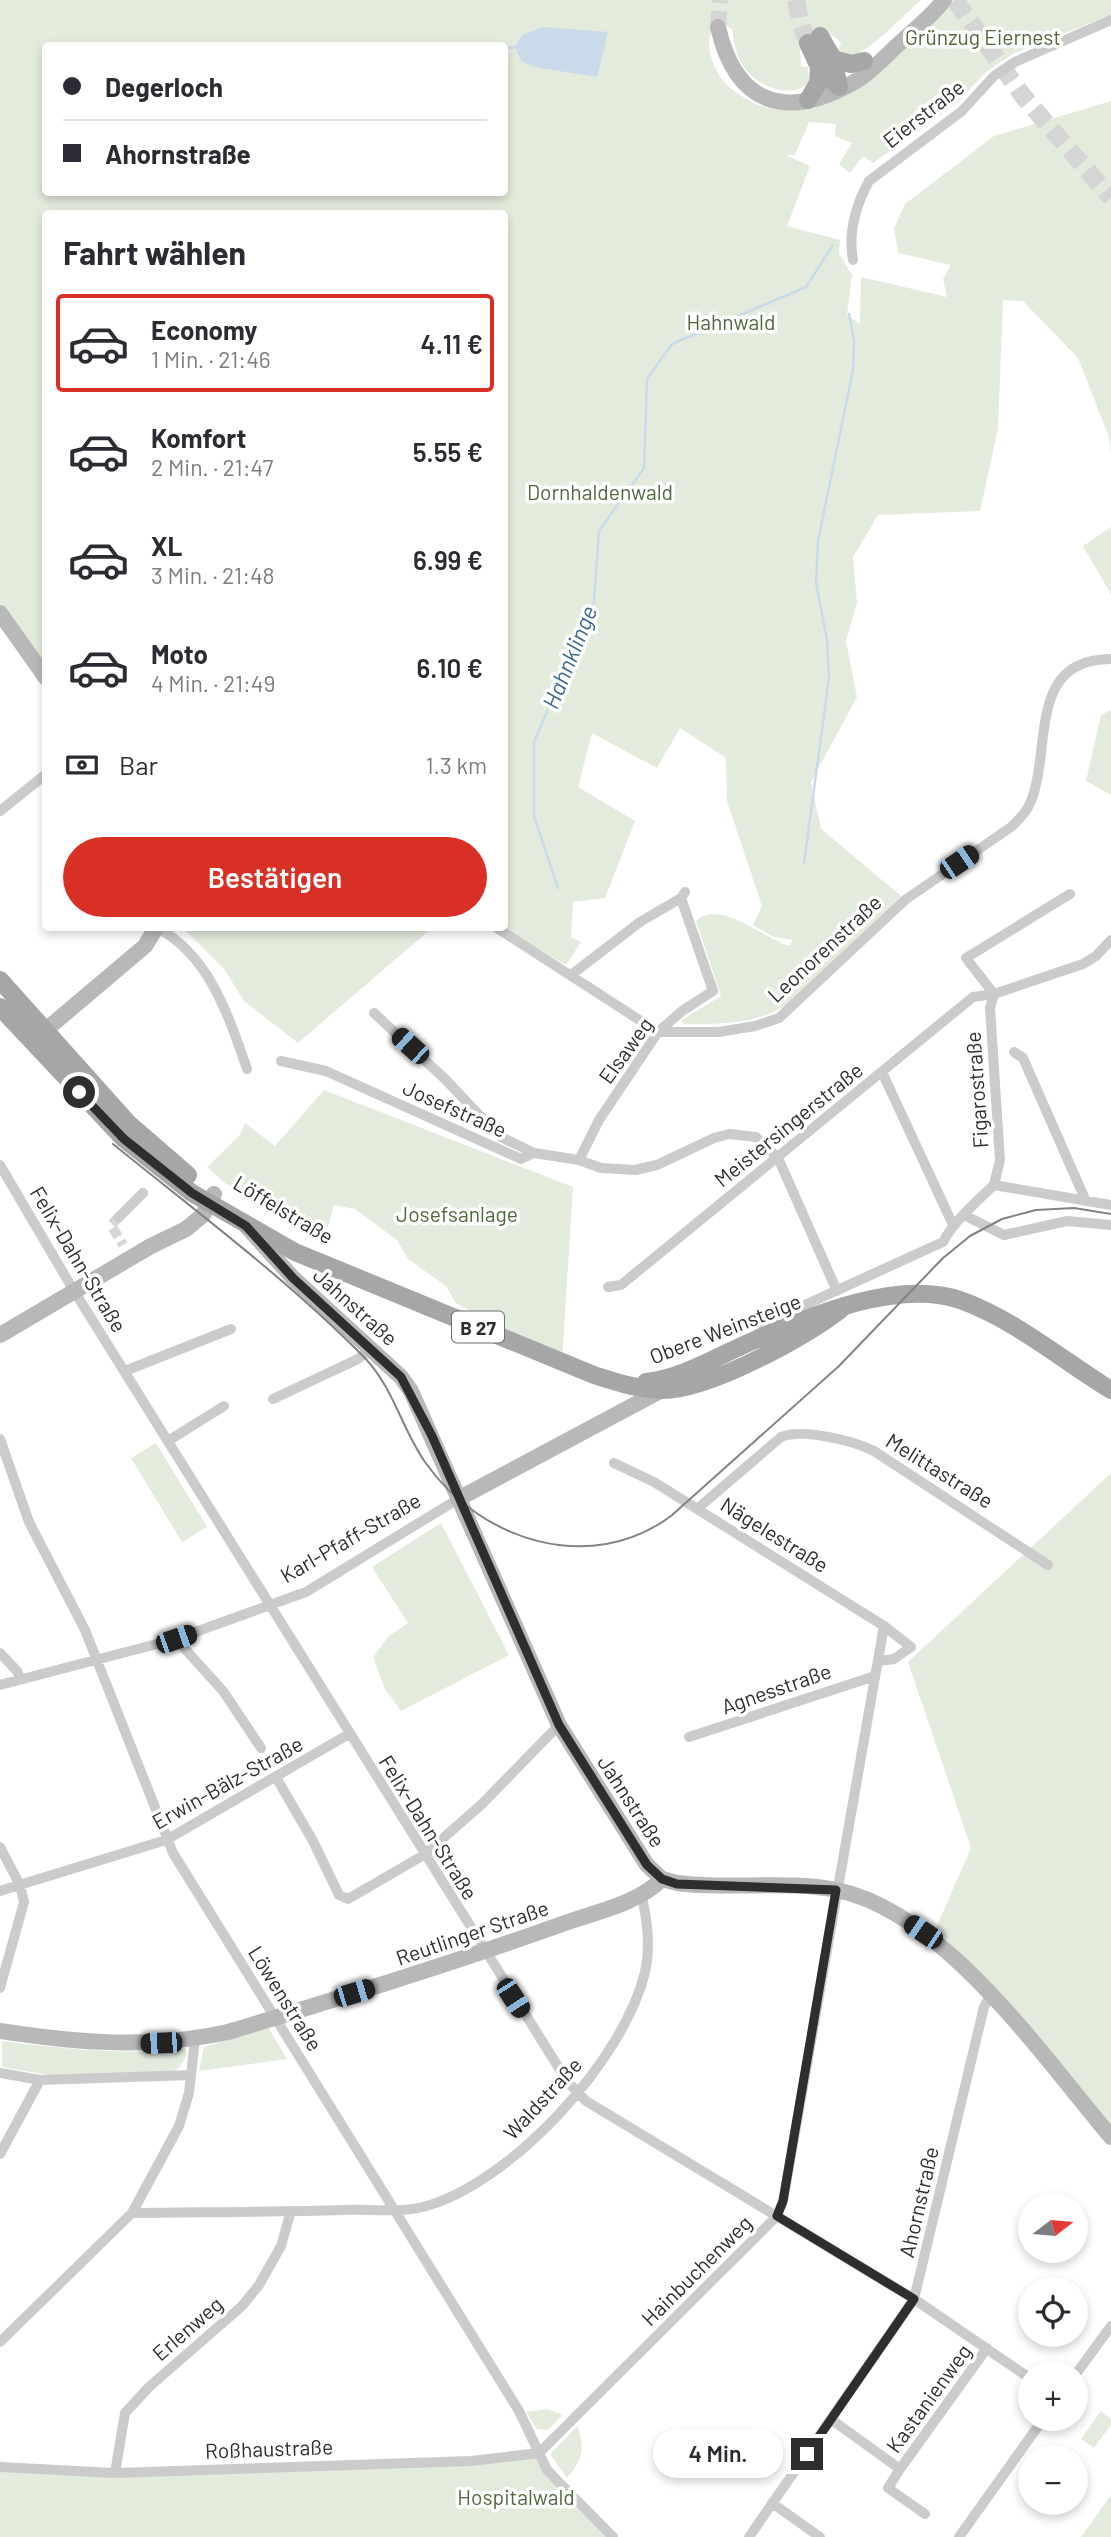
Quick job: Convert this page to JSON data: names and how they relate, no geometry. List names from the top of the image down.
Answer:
{
  "streets": {
    "main road": [
      "Löffelstraße",
      "Jahnstraße",
      "B 27",
      "Obere Weinsteige",
      "Karl-Pfaff-Straße",
      "Reutlinger Straße"
    ],
    "street": [
      "Eierstraße",
      "Leonorenstraße",
      "Elsaweg",
      "Figarostraße",
      "Josefstraße",
      "Meistersingerstraße",
      "Felix-Dahn-Straße",
      "Melittastraße",
      "Nägelestraße",
      "Agnesstraße",
      "Erwin-Bälz-Straße",
      "Löwenstraße",
      "Waldstraße",
      "Ahornstraße",
      "Hainbuchenweg",
      "Erlenweg",
      "Kastanienweg",
      "Roßhaustraße"
    ]
  },
  "crossings": [
    ["Leonorenstraße", "Elsaweg"],
    ["Figarostraße", "Meistersingerstraße"],
    ["Löffelstraße", "Jahnstraße"],
    ["Löffelstraße", "Obere Weinsteige"],
    ["Felix-Dahn-Straße", "Karl-Pfaff-Straße"],
    ["Felix-Dahn-Straße", "Erwin-Bälz-Straße"],
    ["Felix-Dahn-Straße", "Reutlinger Straße"],
    ["Felix-Dahn-Straße", "Waldstraße"],
    ["Felix-Dahn-Straße", "Ahornstraße"],
    ["Felix-Dahn-Straße", "Hainbuchenweg"],
    ["Felix-Dahn-Straße", "Kastanienweg"],
    ["Jahnstraße", "Karl-Pfaff-Straße"],
    ["Jahnstraße", "Reutlinger Straße"],
    ["Jahnstraße", "Ahornstraße"],
    ["Jahnstraße", "Hainbuchenweg"],
    ["Obere Weinsteige", "Karl-Pfaff-Straße"],
    ["Melittastraße", "Nägelestraße"],
    ["Nägelestraße", "Hainbuchenweg"],
    ["Karl-Pfaff-Straße", "Löwenstraße"],
    ["Agnesstraße", "Hainbuchenweg"],
    ["Erwin-Bälz-Straße", "Löwenstraße"],
    ["Reutlinger Straße", "Löwenstraße"],
    ["Reutlinger Straße", "Waldstraße"],
    ["Löwenstraße", "Waldstraße"],
    ["Löwenstraße", "Hainbuchenweg"],
    ["Löwenstraße", "Roßhaustraße"],
    ["Waldstraße", "Erlenweg"],
    ["Hainbuchenweg", "Roßhaustraße"],
    ["Erlenweg", "Roßhaustraße"]
  ],
  "water": ["Hahnklinge"],
  "parks": [
    "Grünzug Eiernest",
    "Hahnwald",
    "Dornhaldenwald",
    "Josefsanlage",
    "Hospitalwald"
  ],
  "north": "right",
  "page": {
    "banner": ["Degerloch", "Ahornstraße"],
    "heading": "Fahrt wählen",
    "list": [
      {
        "name": "Economy",
        "note": "1 Min. · 21:46",
        "value": "4.11 €"
      },
      {
        "name": "Komfort",
        "note": "2 Min. · 21:47",
        "value": "5.55 €"
      },
      {
        "name": "XL",
        "note": "3 Min. · 21:48",
        "value": "6.99 €"
      },
      {
        "name": "Moto",
        "note": "4 Min. · 21:49",
        "value": "6.10 €"
      }
    ],
    "pay": ["Bar", "1.3 km"],
    "buttons": "Bestätigen",
    "map_buttons": ["+", "−"],
    "bubble": "4 Min."
  }
}
